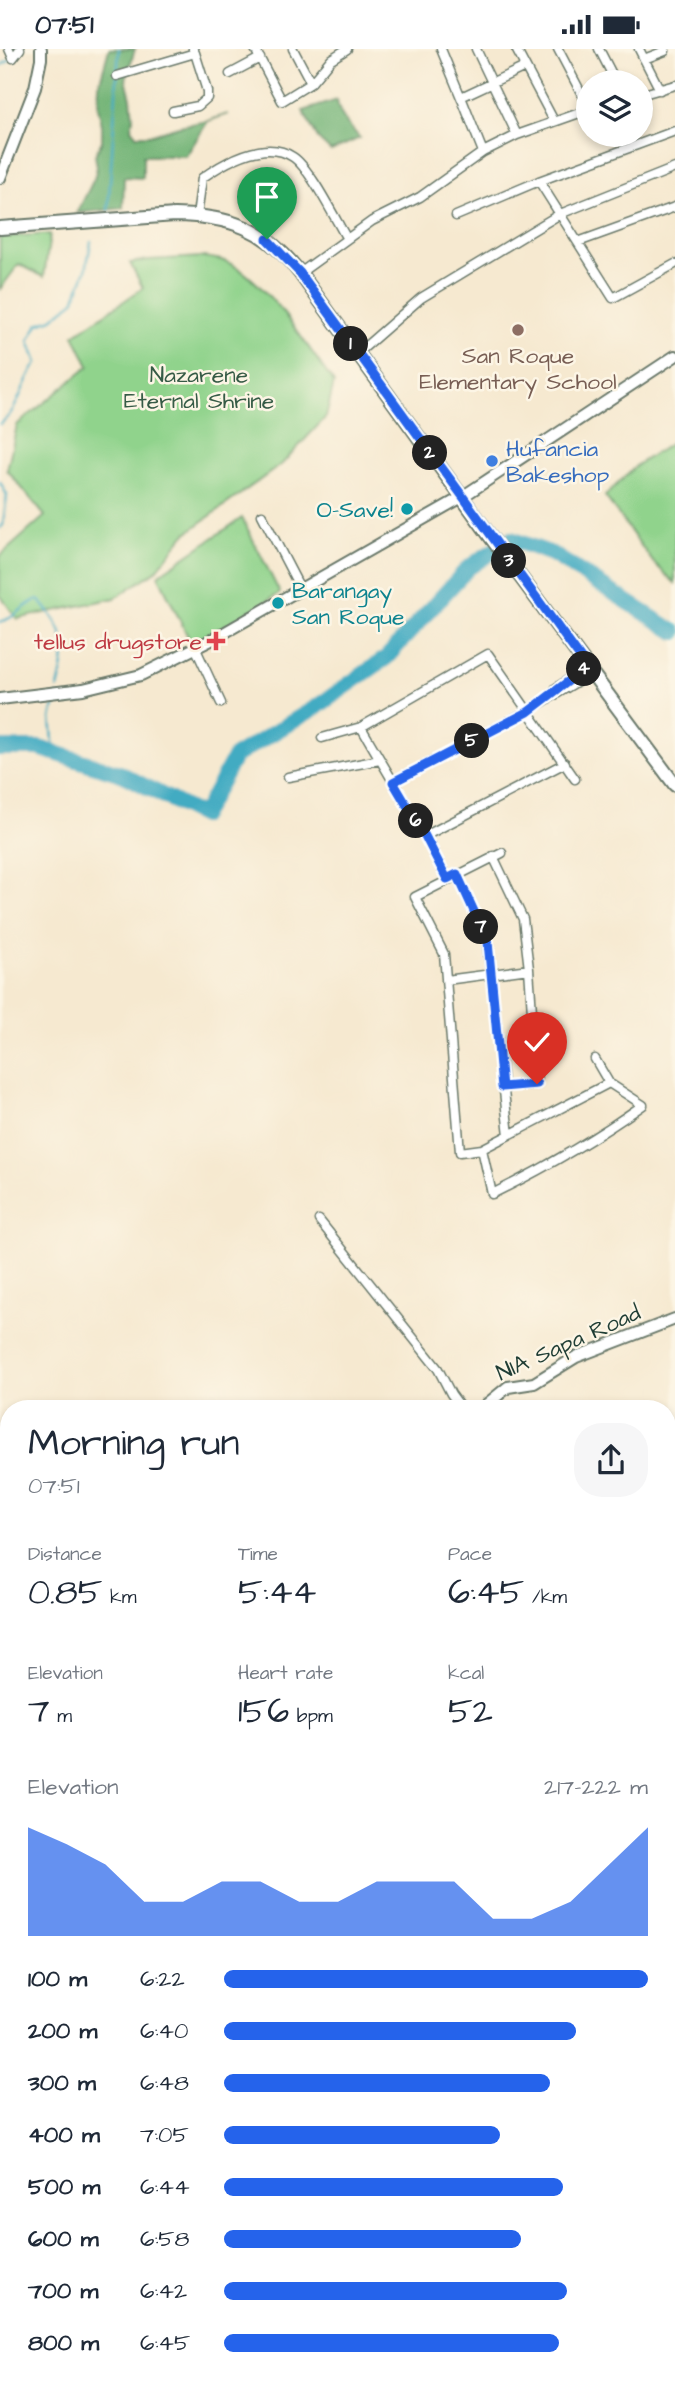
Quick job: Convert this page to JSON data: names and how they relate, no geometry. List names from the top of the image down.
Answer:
{
  "streets": {
    "main road": ["NIA Sapa Road"]
  },
  "parks": ["Nazarene Eternal Shrine"],
  "places": {
    "other": [
      "San Roque Elementary School",
      "Hufancia Bakeshop",
      "O-Save!",
      "Barangay San Roque"
    ],
    "health": ["tellus drugstore"]
  },
  "page": {
    "status": "07:51",
    "pins": [
      "1",
      "2",
      "3",
      "4",
      "5",
      "6",
      "7"
    ],
    "heading": ["Morning run", "07:51"],
    "stats": [
      ["Distance", "0.85 km"],
      ["Time", "5:44"],
      ["Pace", "6:45 /km"],
      ["Elevation", "7 m"],
      ["Heart rate", "156 bpm"],
      ["kcal", "52"]
    ],
    "chart": ["Elevation", "217–222 m"],
    "list": [
      {
        "name": "100 m",
        "note": "6:22"
      },
      {
        "name": "200 m",
        "note": "6:40"
      },
      {
        "name": "300 m",
        "note": "6:48"
      },
      {
        "name": "400 m",
        "note": "7:05"
      },
      {
        "name": "500 m",
        "note": "6:44"
      },
      {
        "name": "600 m",
        "note": "6:58"
      },
      {
        "name": "700 m",
        "note": "6:42"
      },
      {
        "name": "800 m",
        "note": "6:45"
      }
    ]
  }
}
